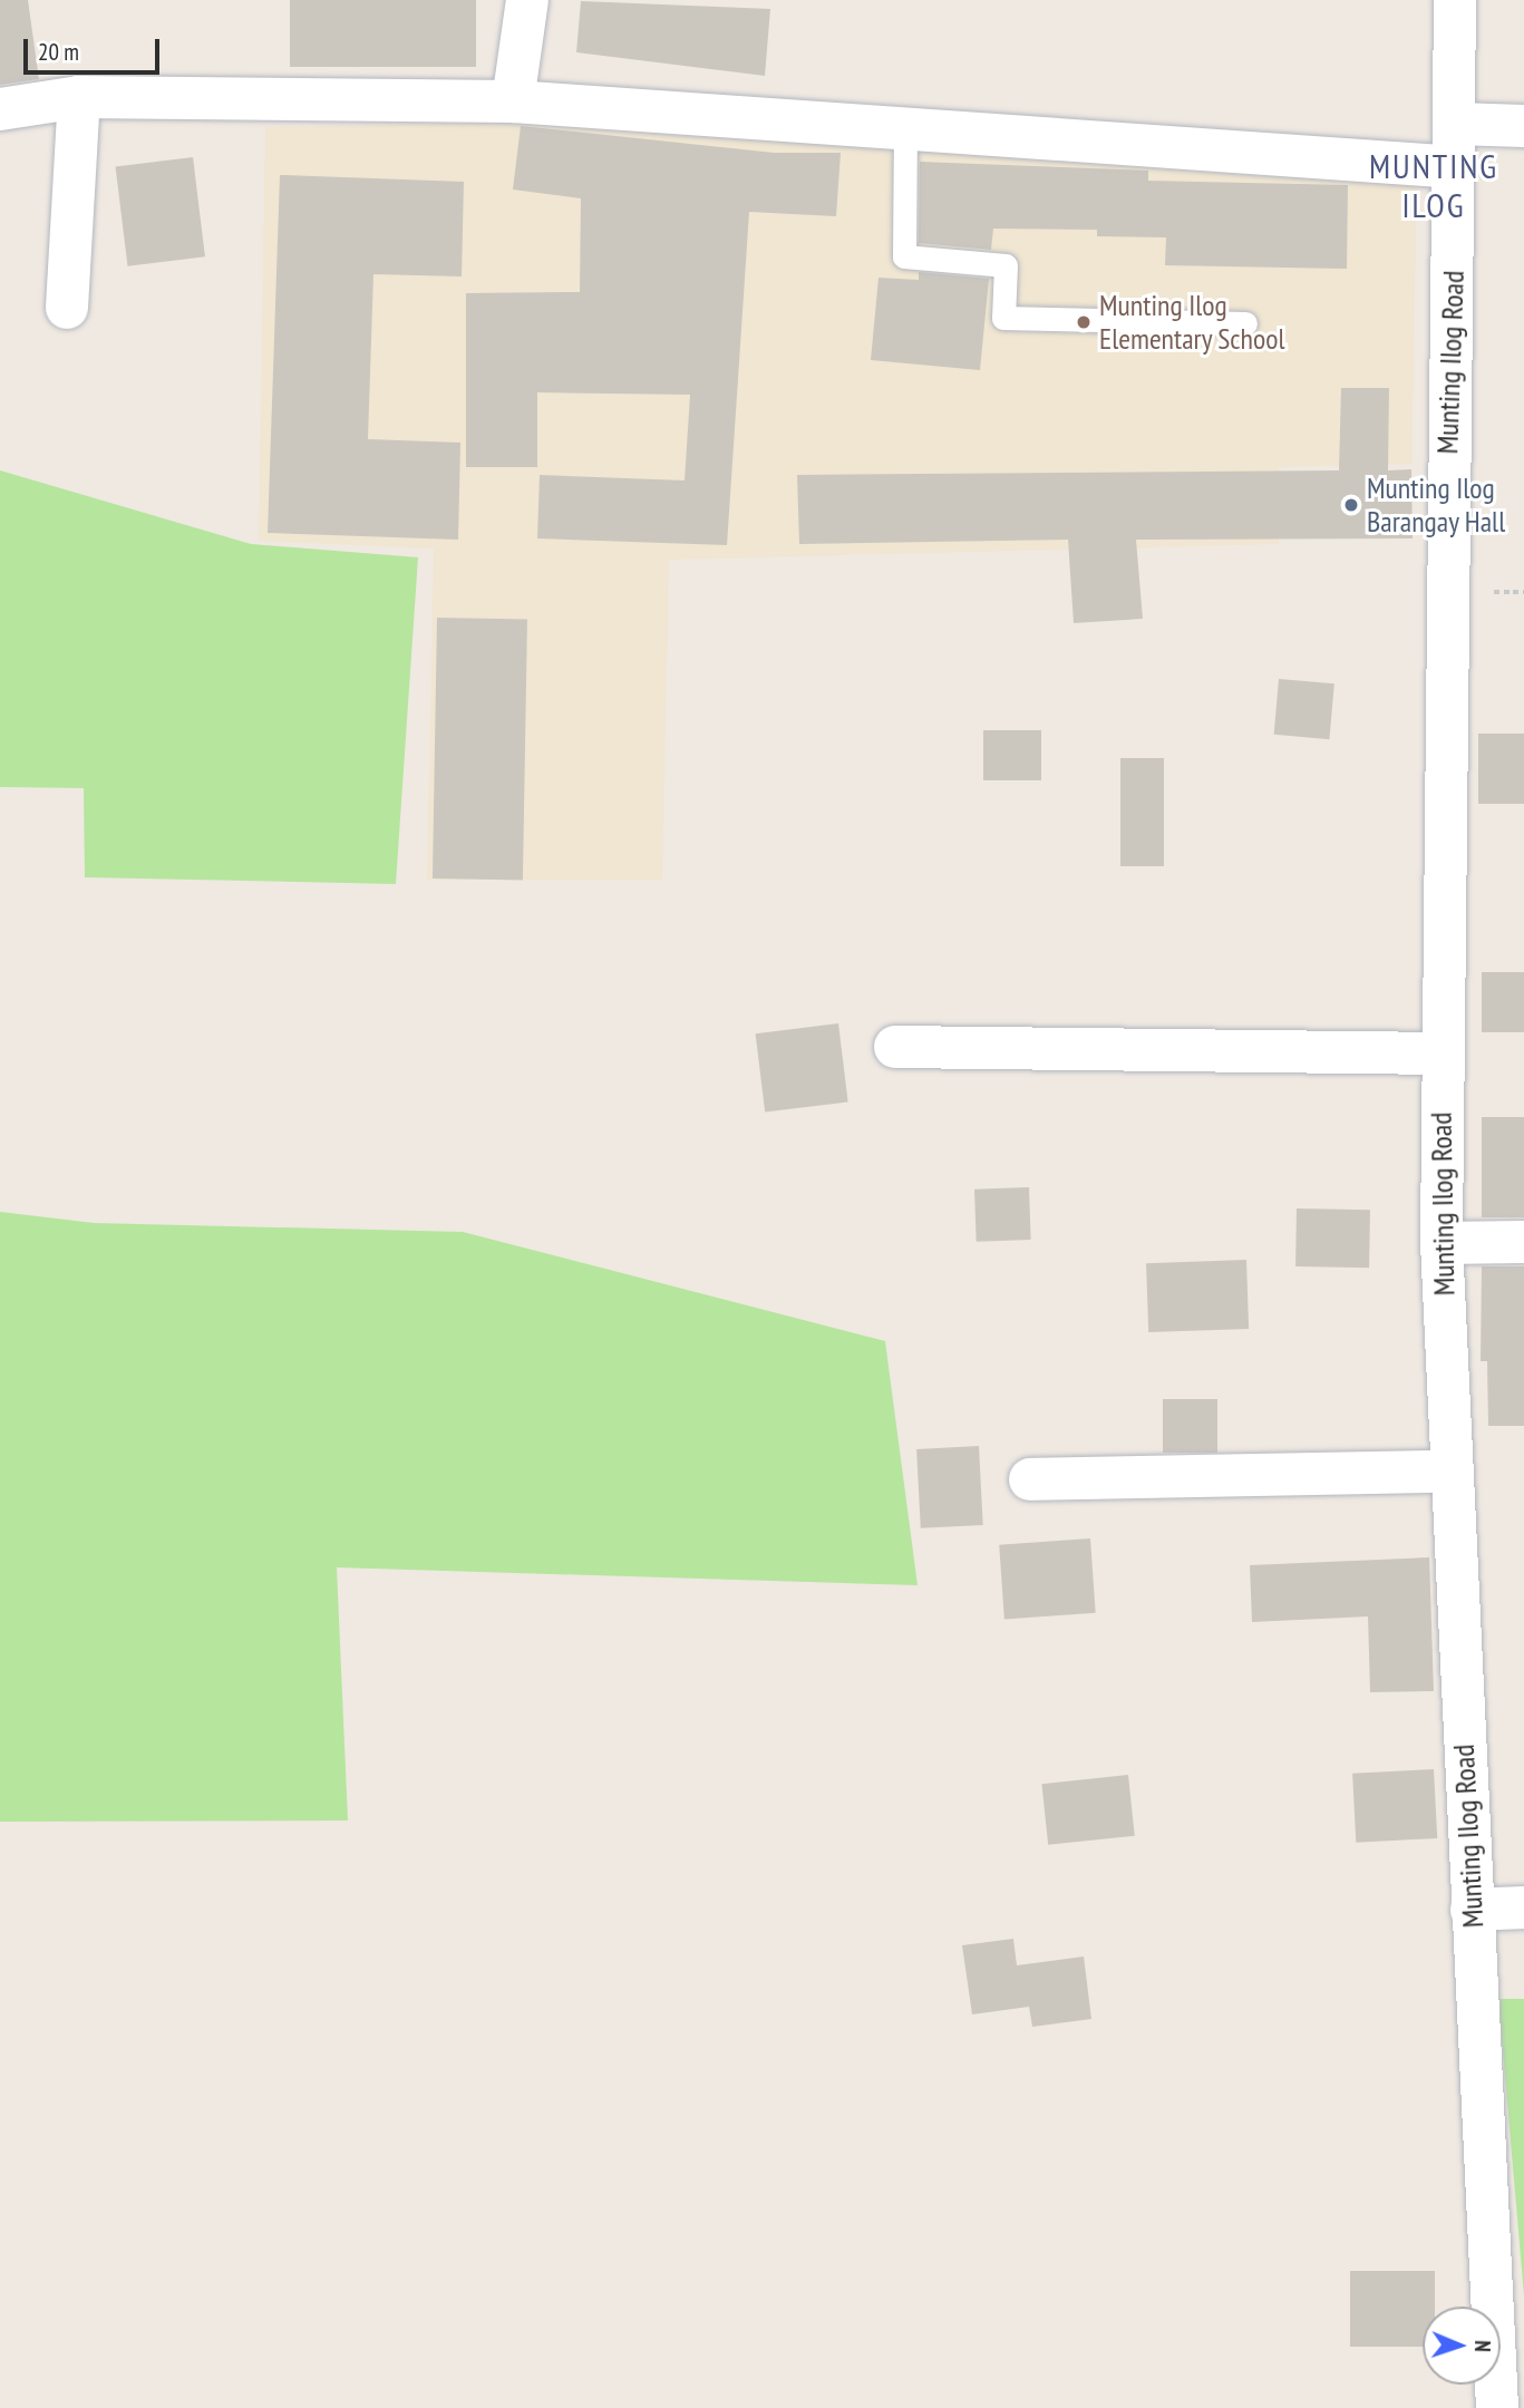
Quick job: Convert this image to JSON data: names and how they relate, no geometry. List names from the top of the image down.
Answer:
{
  "streets": {
    "street": ["Munting Ilog Road"]
  },
  "districts": ["MUNTING ILOG"],
  "places": ["Munting Ilog Elementary School", "Munting Ilog Barangay Hall"],
  "scale_bar": "20 m",
  "north": "right"
}
